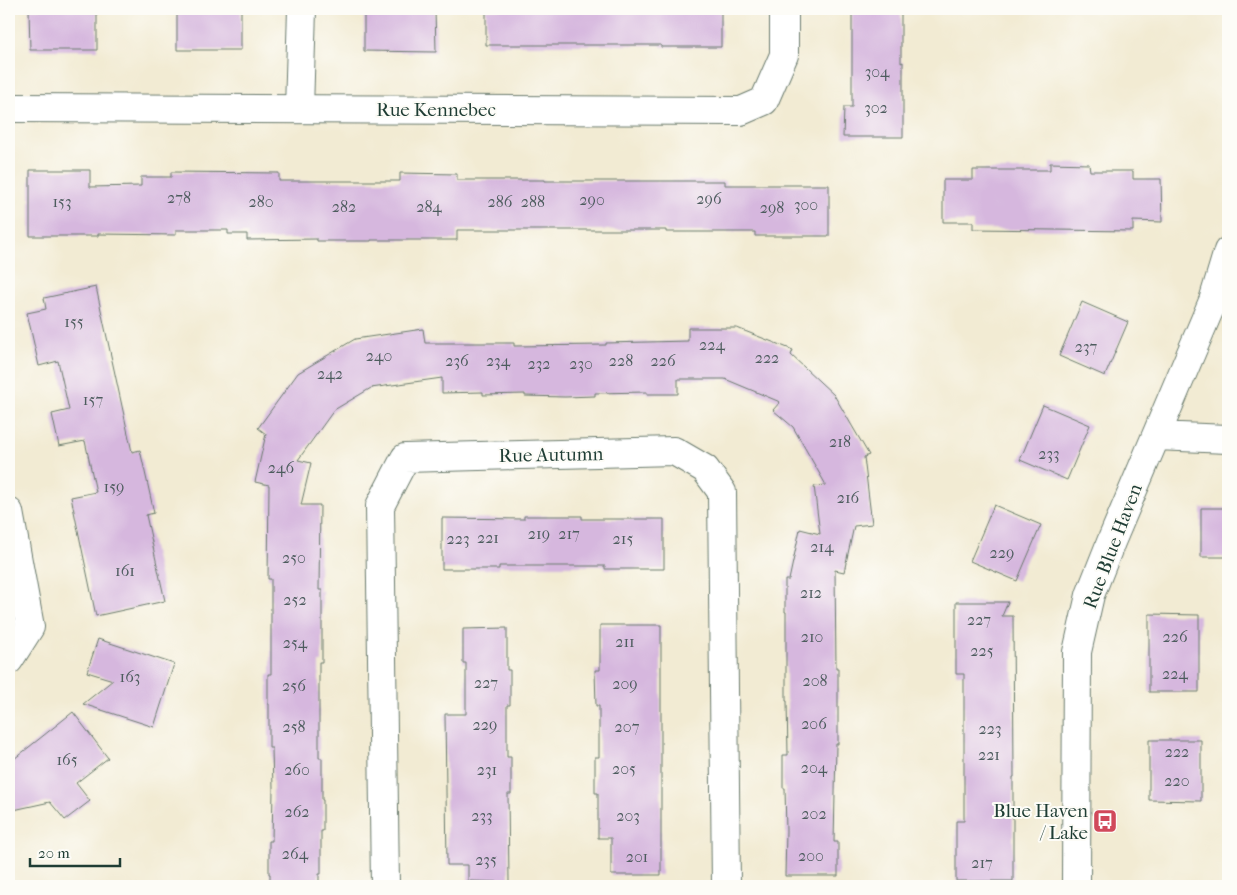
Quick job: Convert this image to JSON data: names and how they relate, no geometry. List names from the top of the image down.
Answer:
{
  "streets": {
    "street": ["Rue Kennebec", "Rue Autumn", "Rue Blue Haven"]
  },
  "places": {
    "bus stop": ["Blue Haven / Lake"]
  },
  "house_numbers": [
    "304",
    "302",
    "278",
    "296",
    "290",
    "153",
    "280",
    "286",
    "288",
    "300",
    "282",
    "284",
    "298",
    "155",
    "224",
    "237",
    "240",
    "222",
    "236",
    "234",
    "228",
    "226",
    "232",
    "230",
    "242",
    "157",
    "218",
    "233",
    "246",
    "159",
    "216",
    "219",
    "217",
    "221",
    "223",
    "215",
    "214",
    "229",
    "250",
    "161",
    "212",
    "252",
    "227",
    "210",
    "226",
    "211",
    "254",
    "225",
    "224",
    "163",
    "208",
    "227",
    "209",
    "256",
    "206",
    "229",
    "258",
    "207",
    "223",
    "222",
    "221",
    "165",
    "204",
    "205",
    "260",
    "231",
    "220",
    "262",
    "202",
    "233",
    "203",
    "264",
    "200",
    "201",
    "235",
    "217"
  ],
  "scale_bar": "20 m"
}
